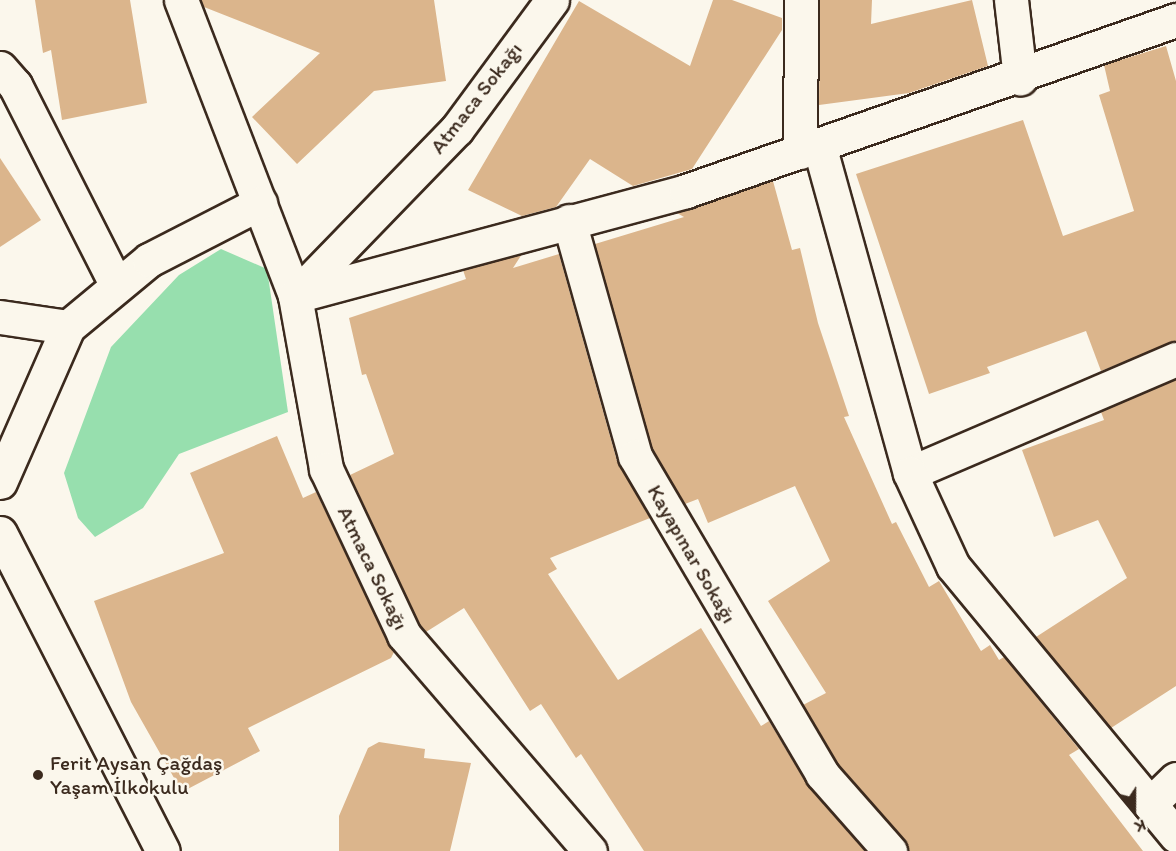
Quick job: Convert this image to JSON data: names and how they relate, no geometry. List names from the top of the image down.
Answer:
{
  "streets": {
    "street": ["Atmaca Sokağı", "Kayapınar Sokağı"]
  },
  "places": ["Ferit Aysan Çağdaş Yaşam İlkokulu"],
  "north": "bottom"
}
